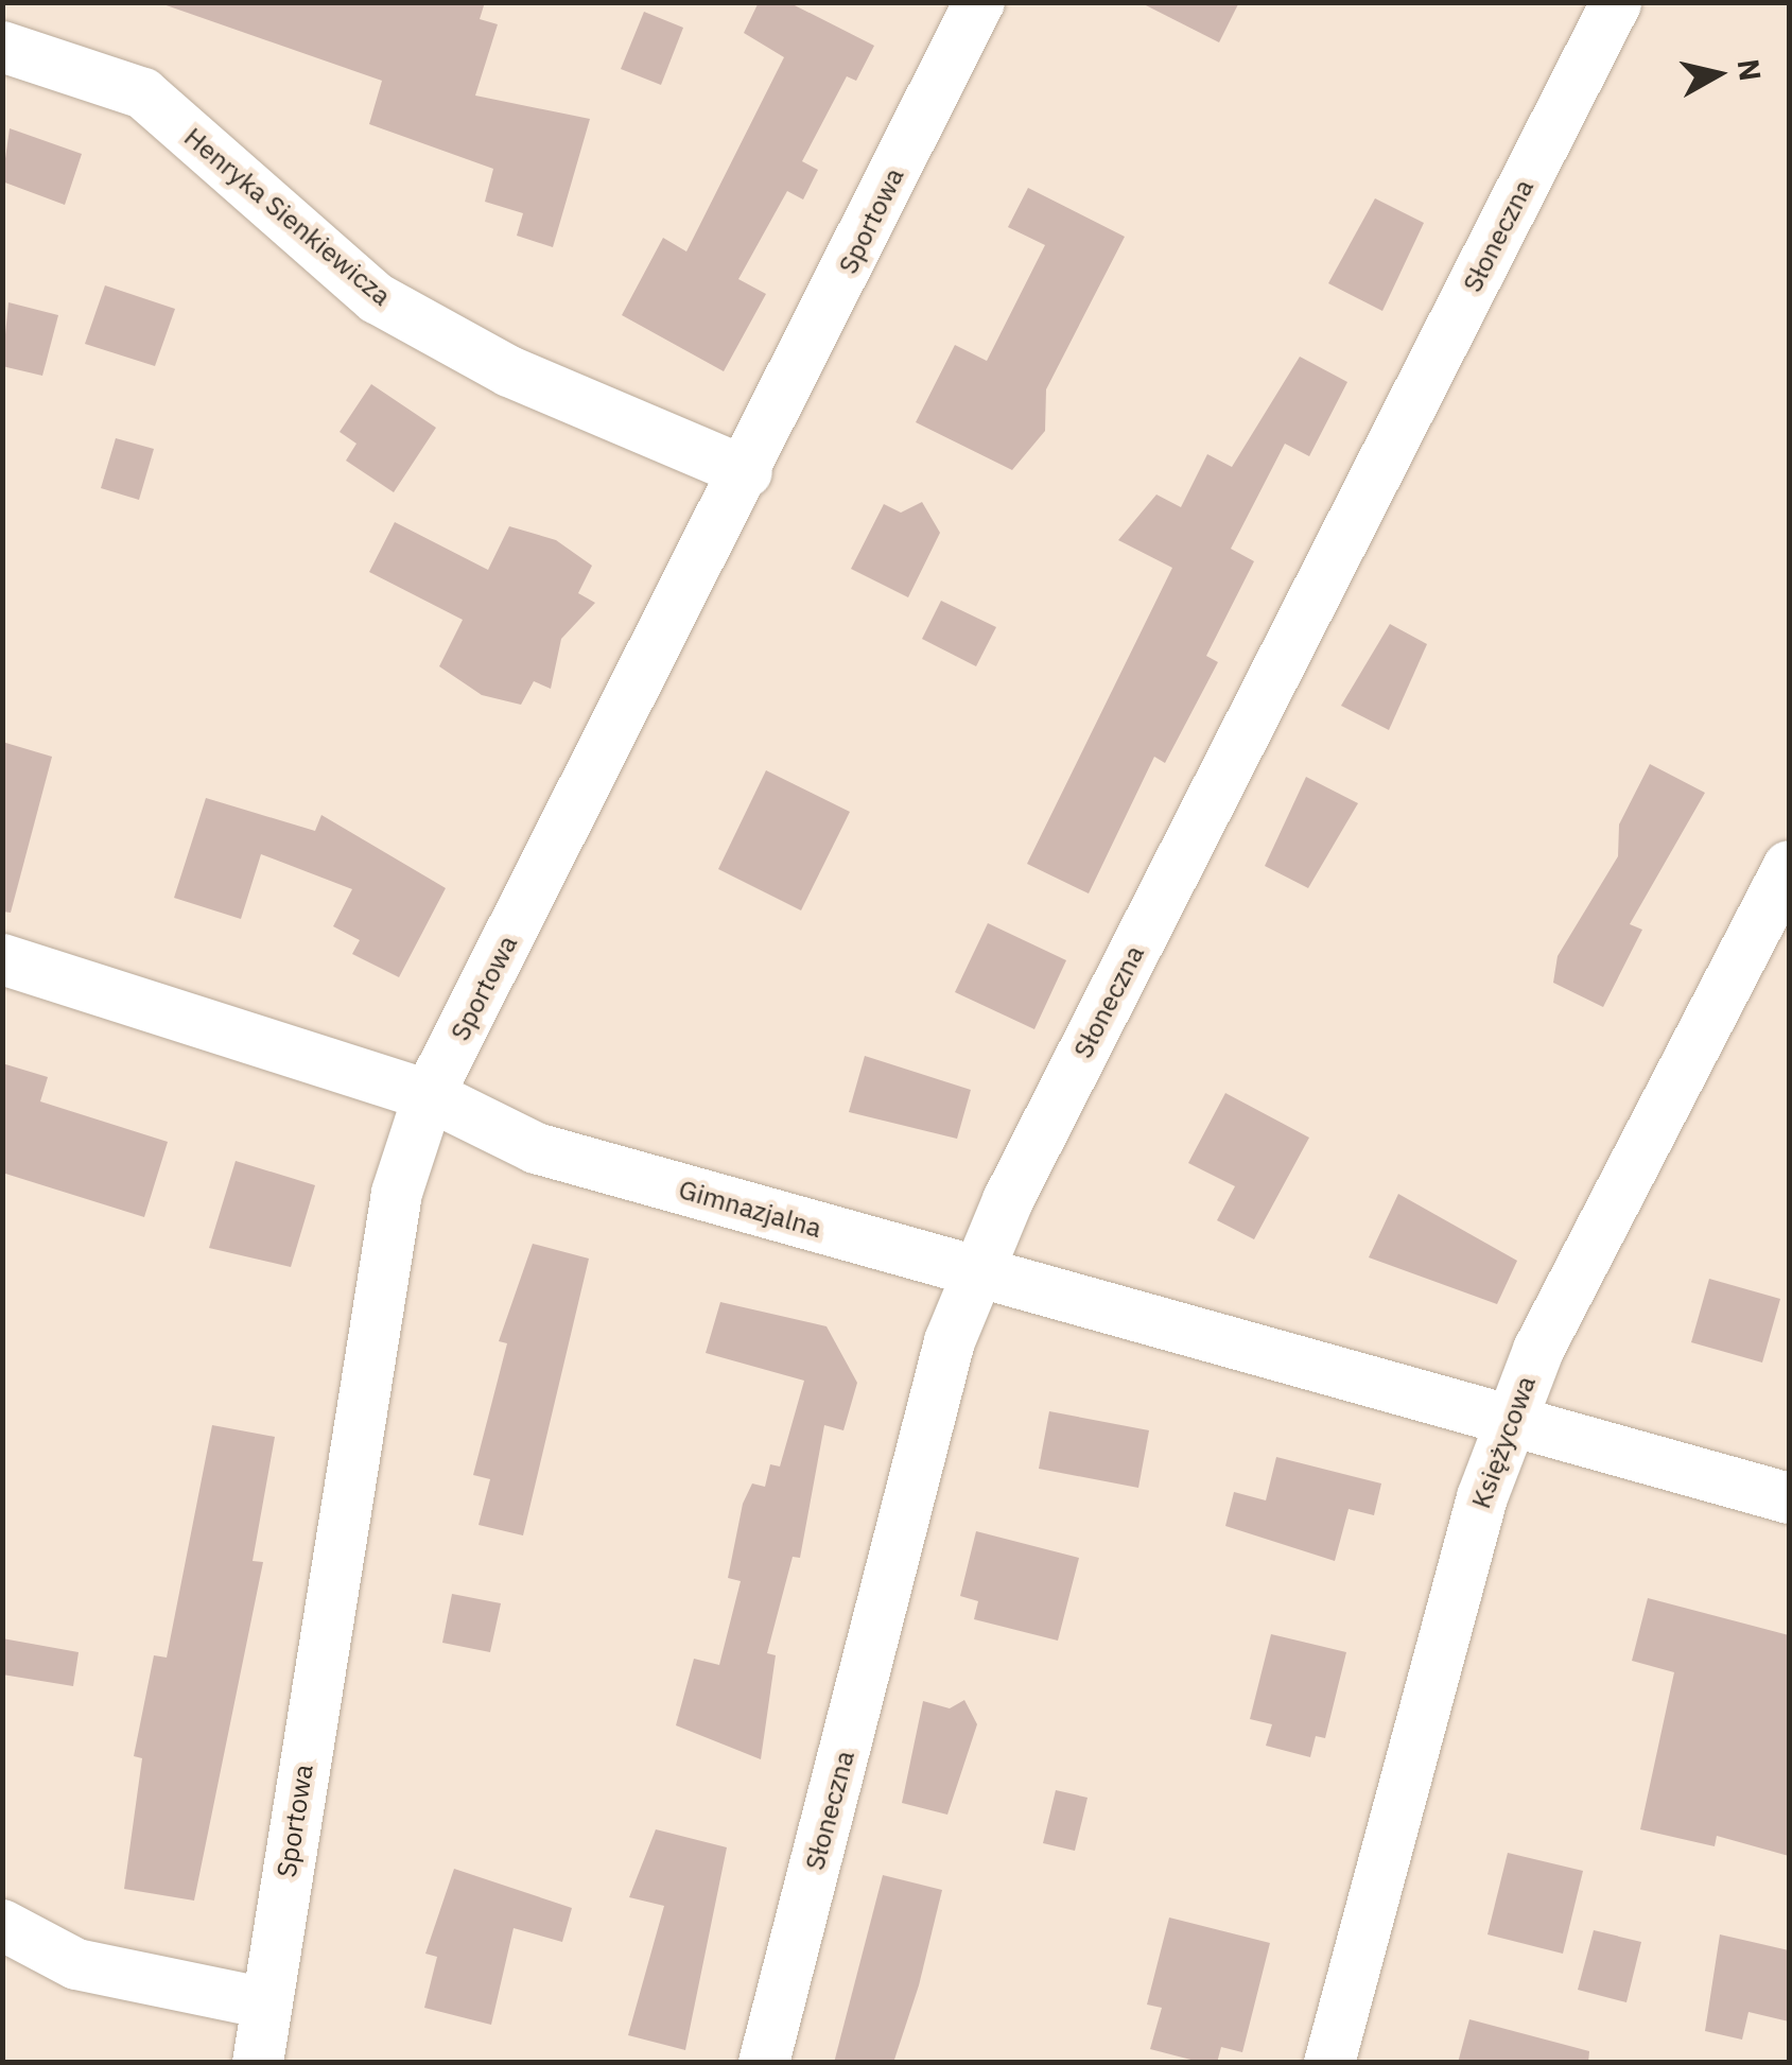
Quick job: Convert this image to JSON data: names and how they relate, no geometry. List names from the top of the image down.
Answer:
{
  "streets": {
    "street": [
      "Henryka Sienkiewicza",
      "Sportowa",
      "Słoneczna",
      "Gimnazjalna",
      "Księżycowa"
    ]
  },
  "crossings": [
    ["Henryka Sienkiewicza", "Sportowa"],
    ["Sportowa", "Gimnazjalna"],
    ["Słoneczna", "Gimnazjalna"],
    ["Gimnazjalna", "Księżycowa"]
  ],
  "north": "right"
}
